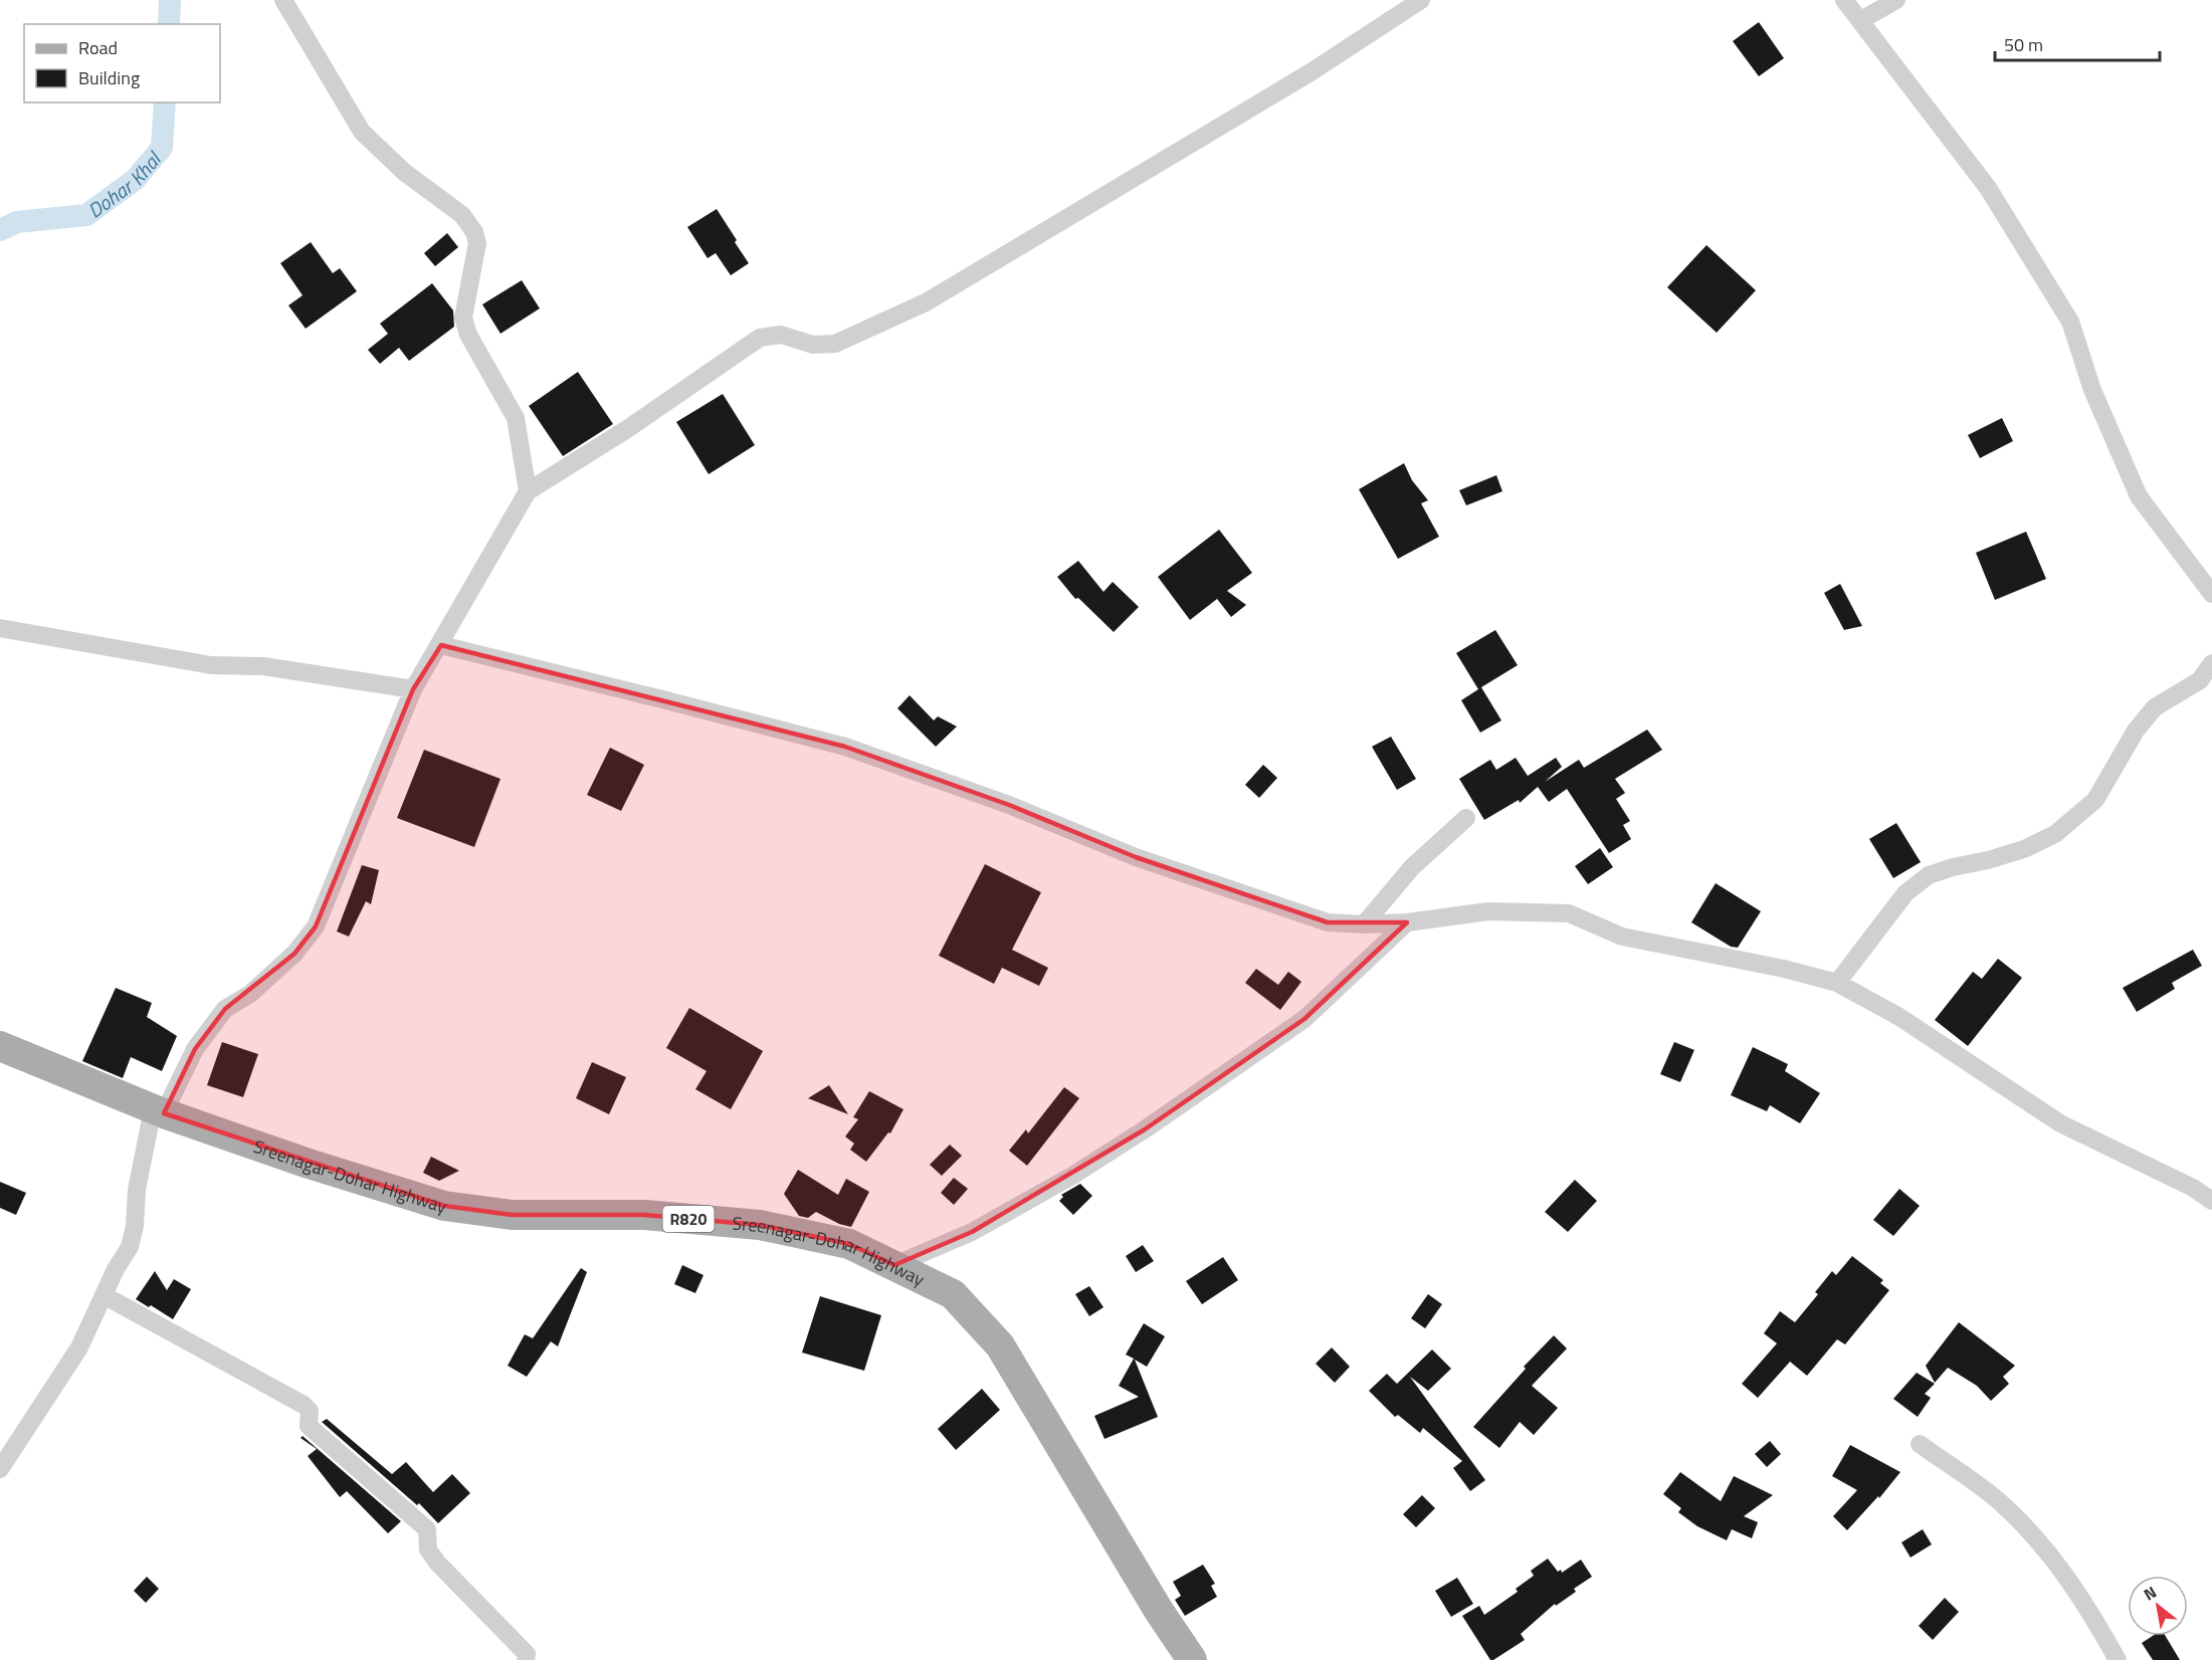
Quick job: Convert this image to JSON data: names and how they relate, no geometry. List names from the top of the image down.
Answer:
{
  "streets": {
    "main road": ["Sreenagar-Dohar Highway", "R820"]
  },
  "water": ["Dohar Khal"],
  "legend": ["Road", "Building"],
  "scale_bar": "50 m",
  "north": "top left"
}
